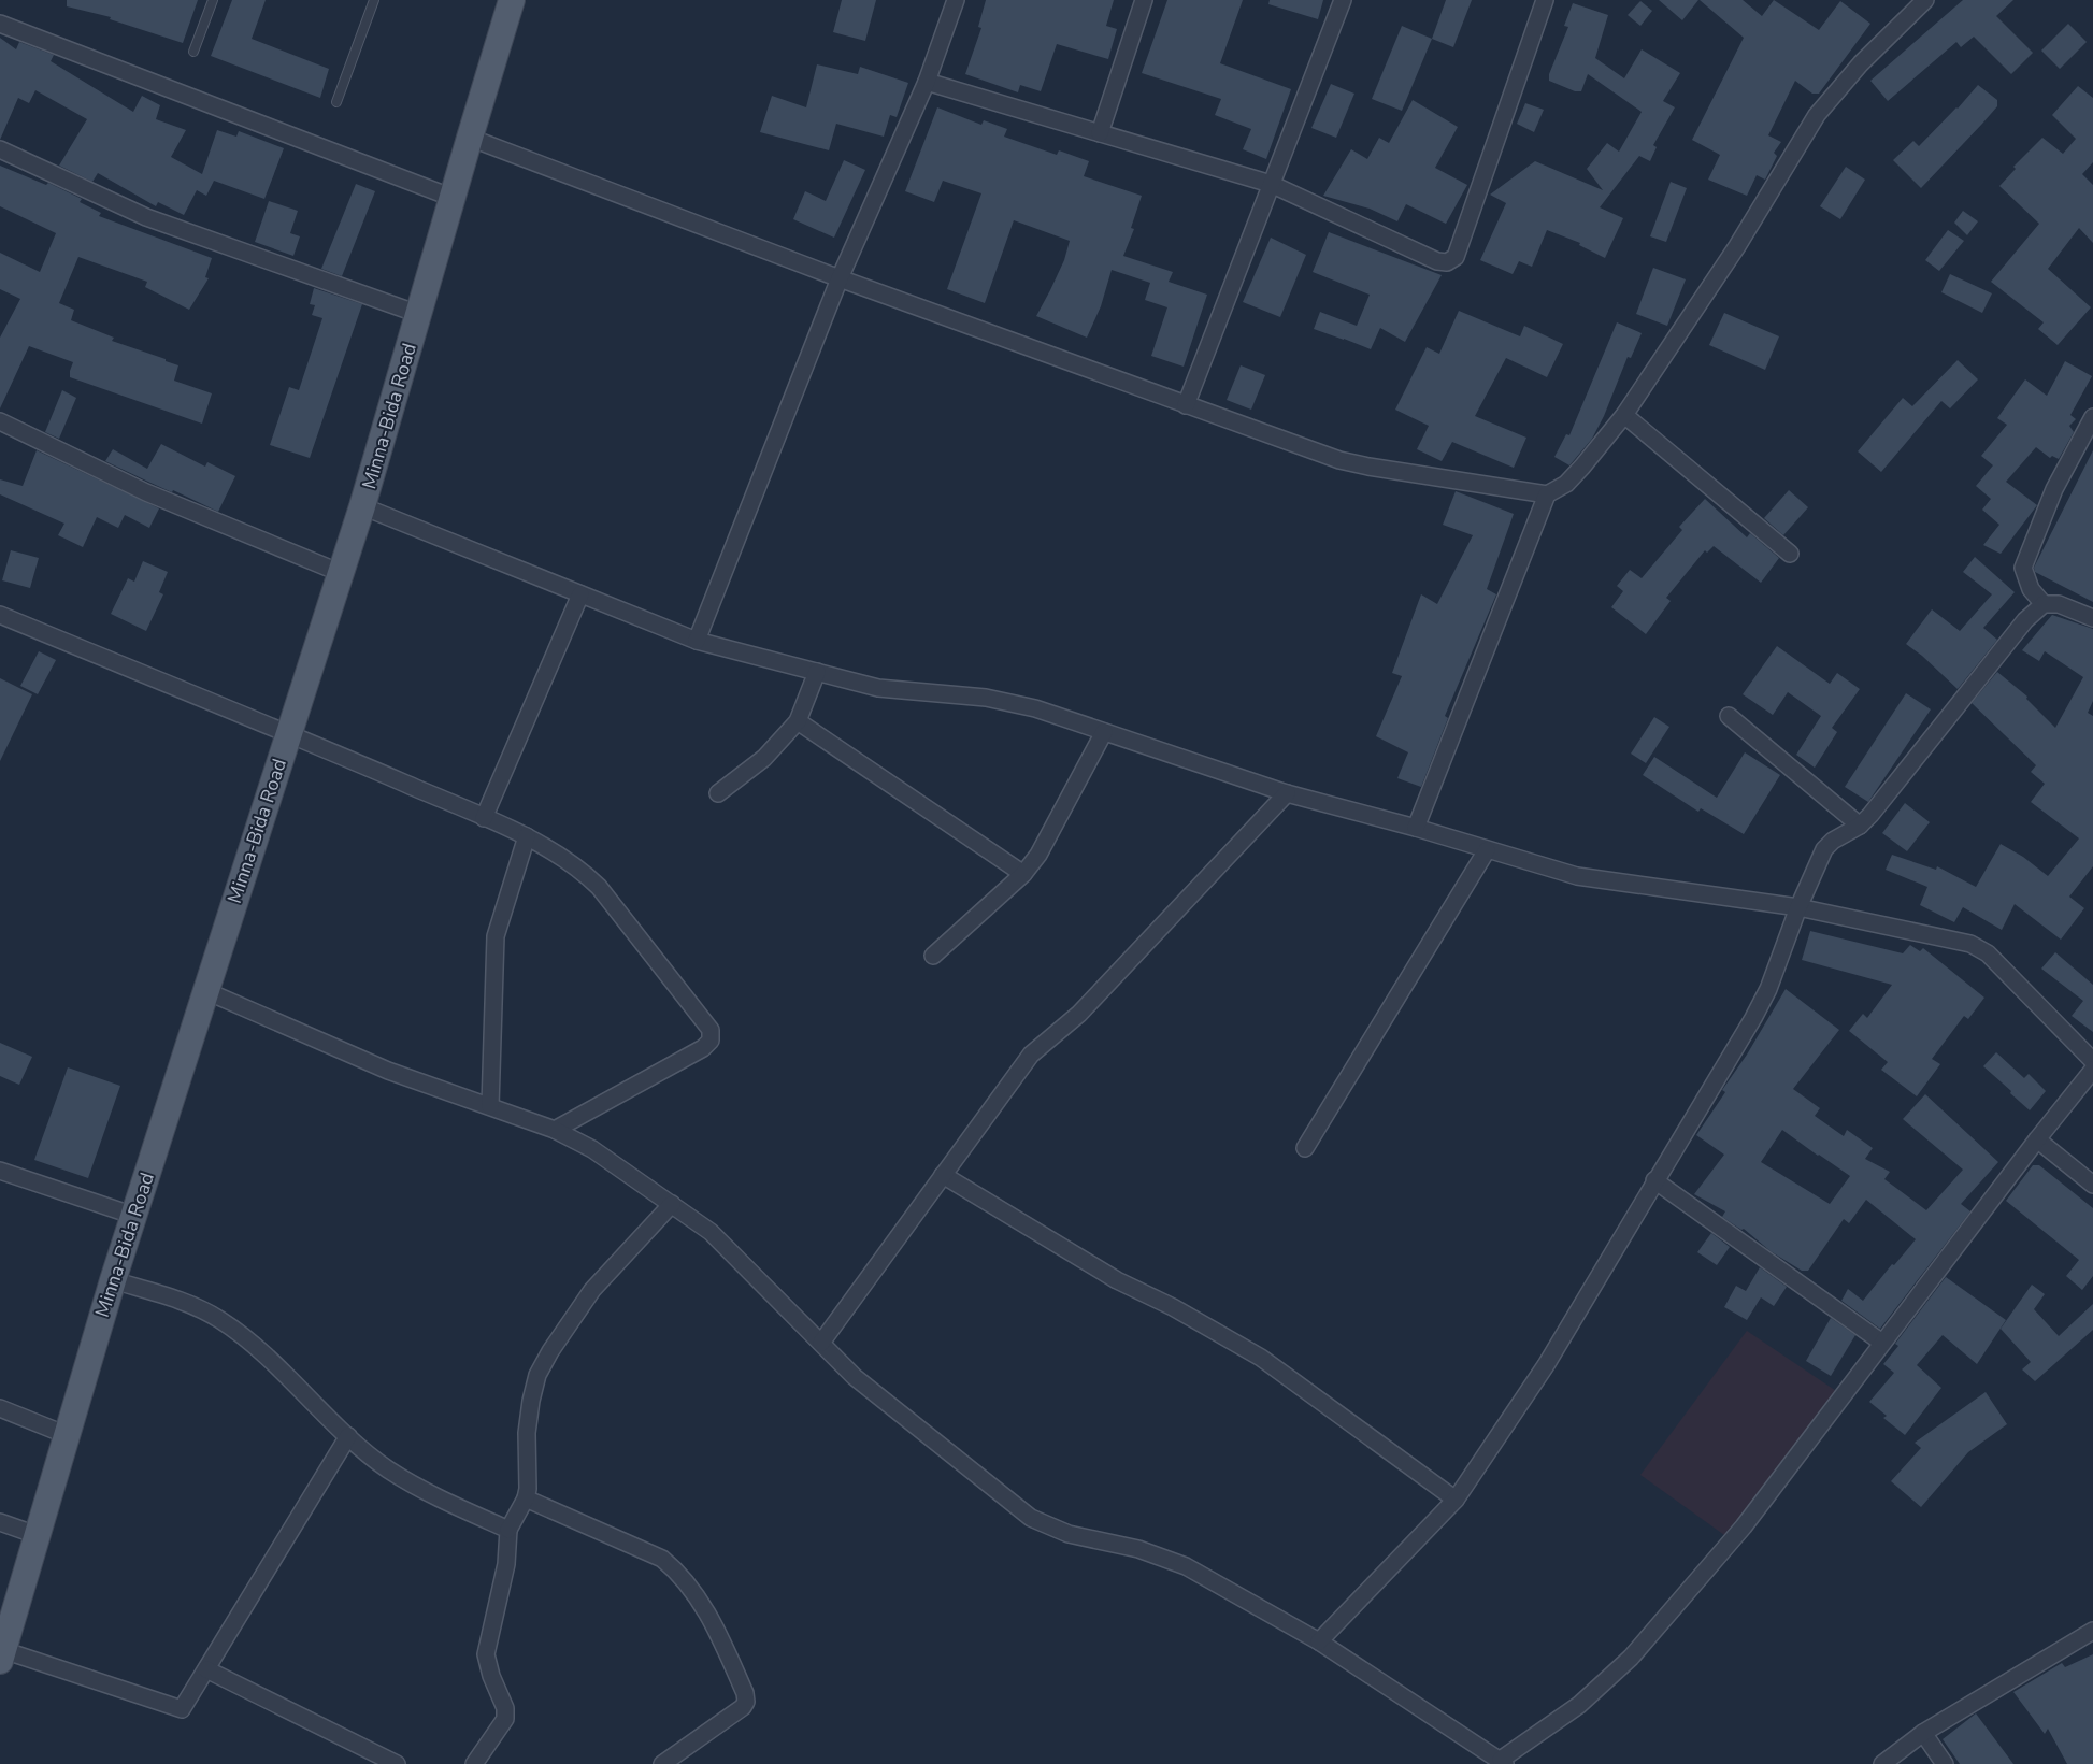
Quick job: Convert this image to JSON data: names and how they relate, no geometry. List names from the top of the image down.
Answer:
{
  "streets": {
    "main road": ["Minna-Bida Road"]
  }
}
